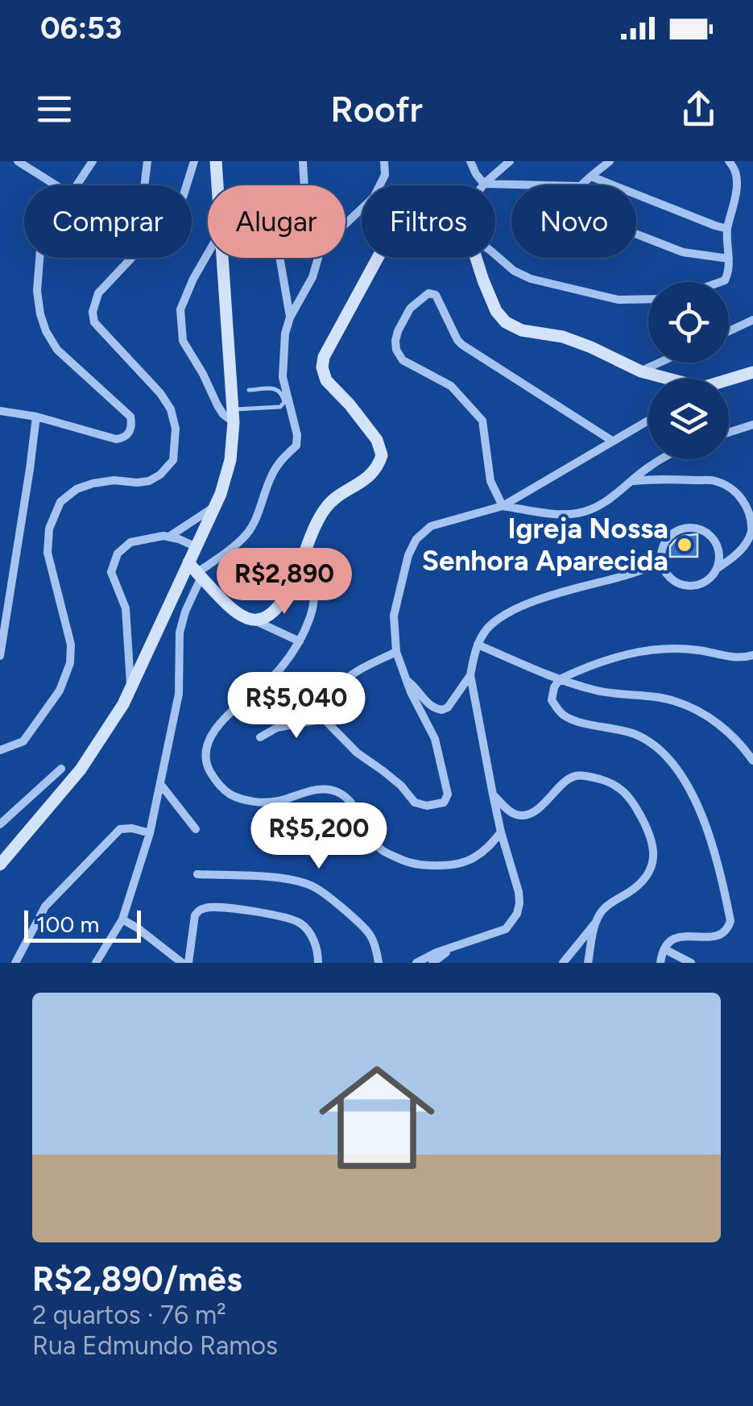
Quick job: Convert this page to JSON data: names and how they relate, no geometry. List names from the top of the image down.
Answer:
{
  "places": ["Igreja Nossa Senhora Aparecida"],
  "scale_bar": "100 m",
  "page": {
    "status": "06:53",
    "header": "Roofr",
    "chip": [
      "Comprar",
      "Alugar",
      "Filtros",
      "Novo"
    ],
    "price": ["R$2,890", "R$5,040", "R$5,200"],
    "scale": "100 m",
    "list": [
      {
        "name": "R$2,890/mês",
        "note": "2 quartos · 76 m² · Rua Edmundo Ramos"
      }
    ]
  }
}
